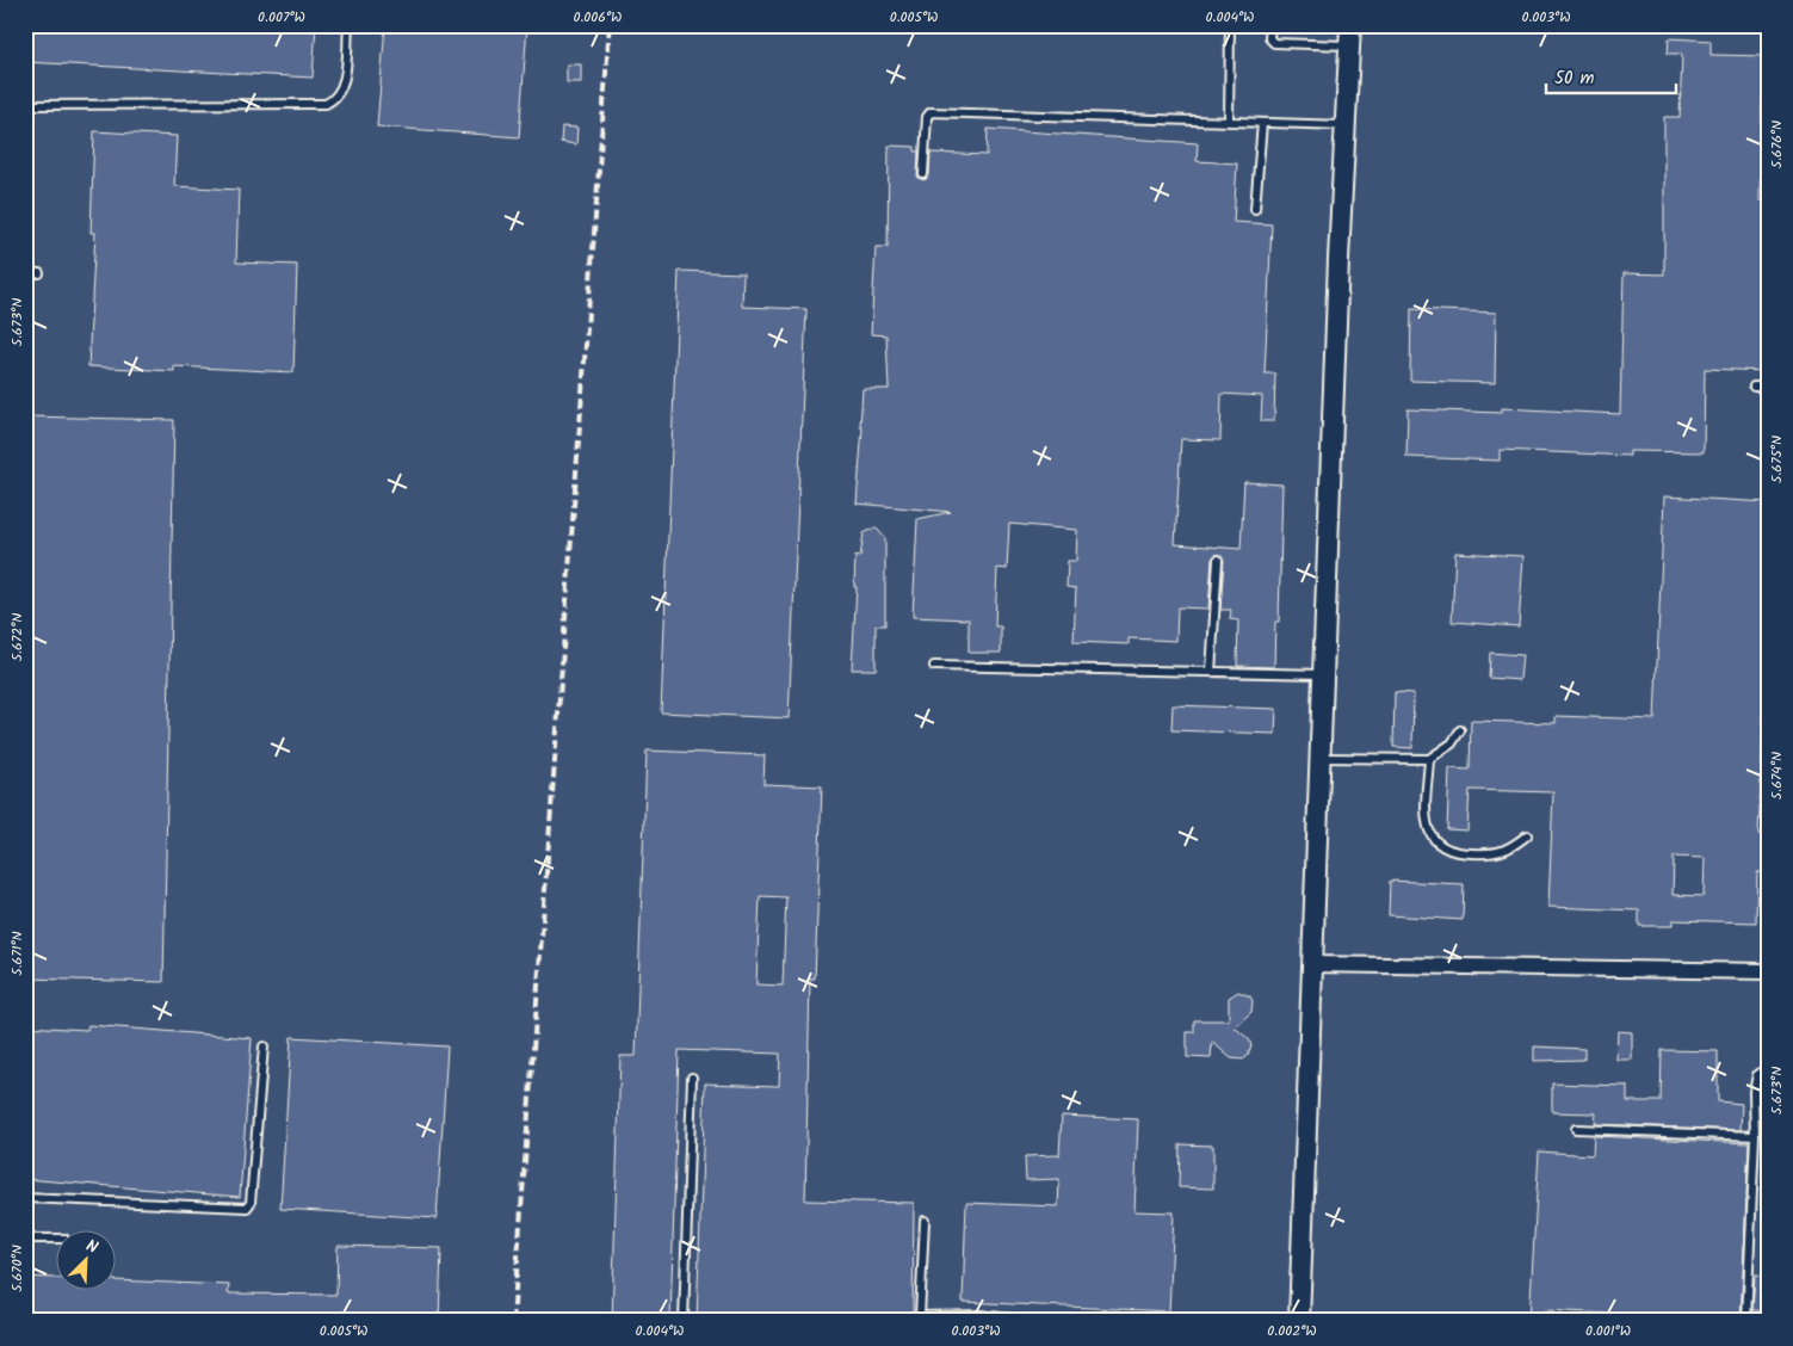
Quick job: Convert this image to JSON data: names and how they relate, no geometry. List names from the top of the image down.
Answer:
{
  "scale_bar": "50 m",
  "north": "top right",
  "coordinates": [
    "0.007°W",
    "0.006°W",
    "0.005°W",
    "0.004°W",
    "0.003°W",
    "5.676°N",
    "5.673°N",
    "5.675°N",
    "5.672°N",
    "5.674°N",
    "5.671°N",
    "5.670°N",
    "0.002°W",
    "0.001°W"
  ]
}
